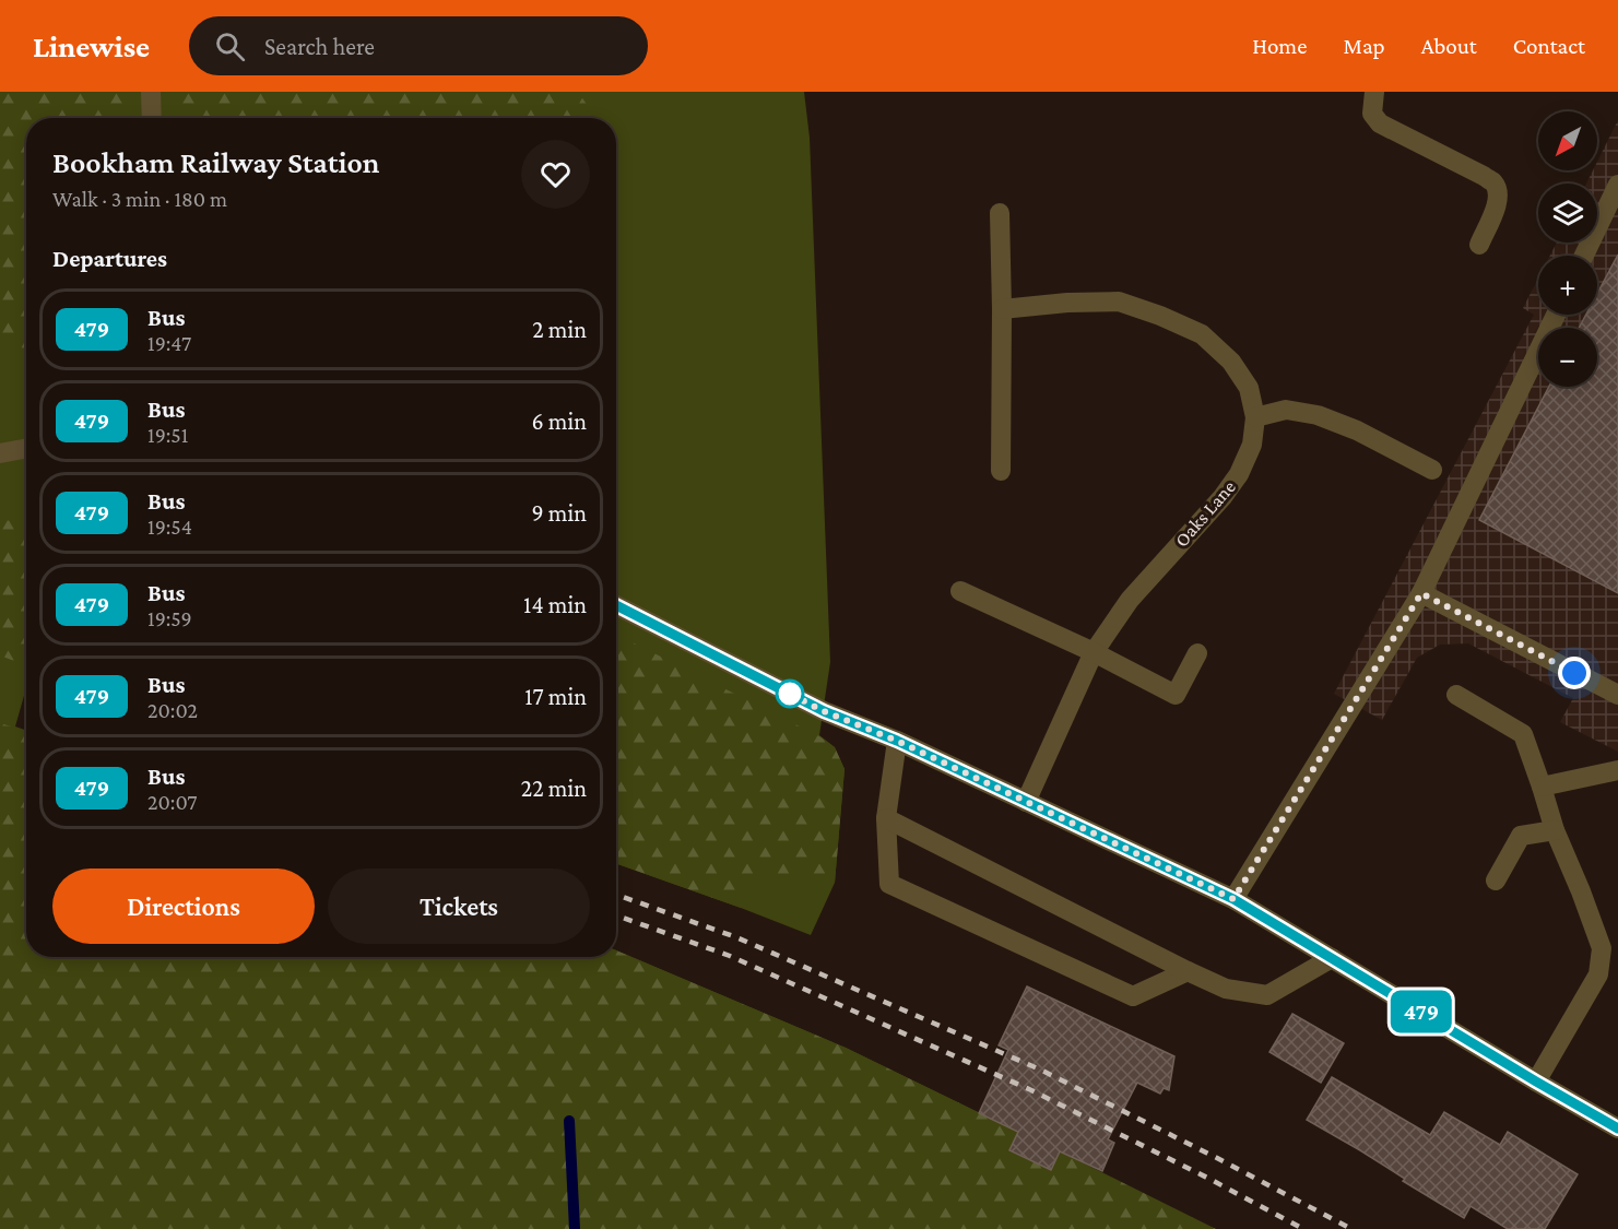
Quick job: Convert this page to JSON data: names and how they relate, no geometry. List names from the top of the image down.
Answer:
{
  "streets": {
    "street": ["Oaks Lane"]
  },
  "lines": ["bus line 479"],
  "north": "bottom left",
  "page": {
    "header": "Linewise",
    "search": "Search here",
    "nav": [
      "Home",
      "Map",
      "About",
      "Contact"
    ],
    "on_map": "479",
    "map_buttons": ["+", "−"],
    "heading": [
      ["Bookham Railway Station", "Walk · 3 min · 180 m"],
      "Departures"
    ],
    "list": [
      {
        "mark": "479",
        "name": "Bus",
        "note": "19:47",
        "value": "2 min"
      },
      {
        "mark": "479",
        "name": "Bus",
        "note": "19:51",
        "value": "6 min"
      },
      {
        "mark": "479",
        "name": "Bus",
        "note": "19:54",
        "value": "9 min"
      },
      {
        "mark": "479",
        "name": "Bus",
        "note": "19:59",
        "value": "14 min"
      },
      {
        "mark": "479",
        "name": "Bus",
        "note": "20:02",
        "value": "17 min"
      },
      {
        "mark": "479",
        "name": "Bus",
        "note": "20:07",
        "value": "22 min"
      }
    ],
    "buttons": ["Directions", "Tickets"]
  }
}
